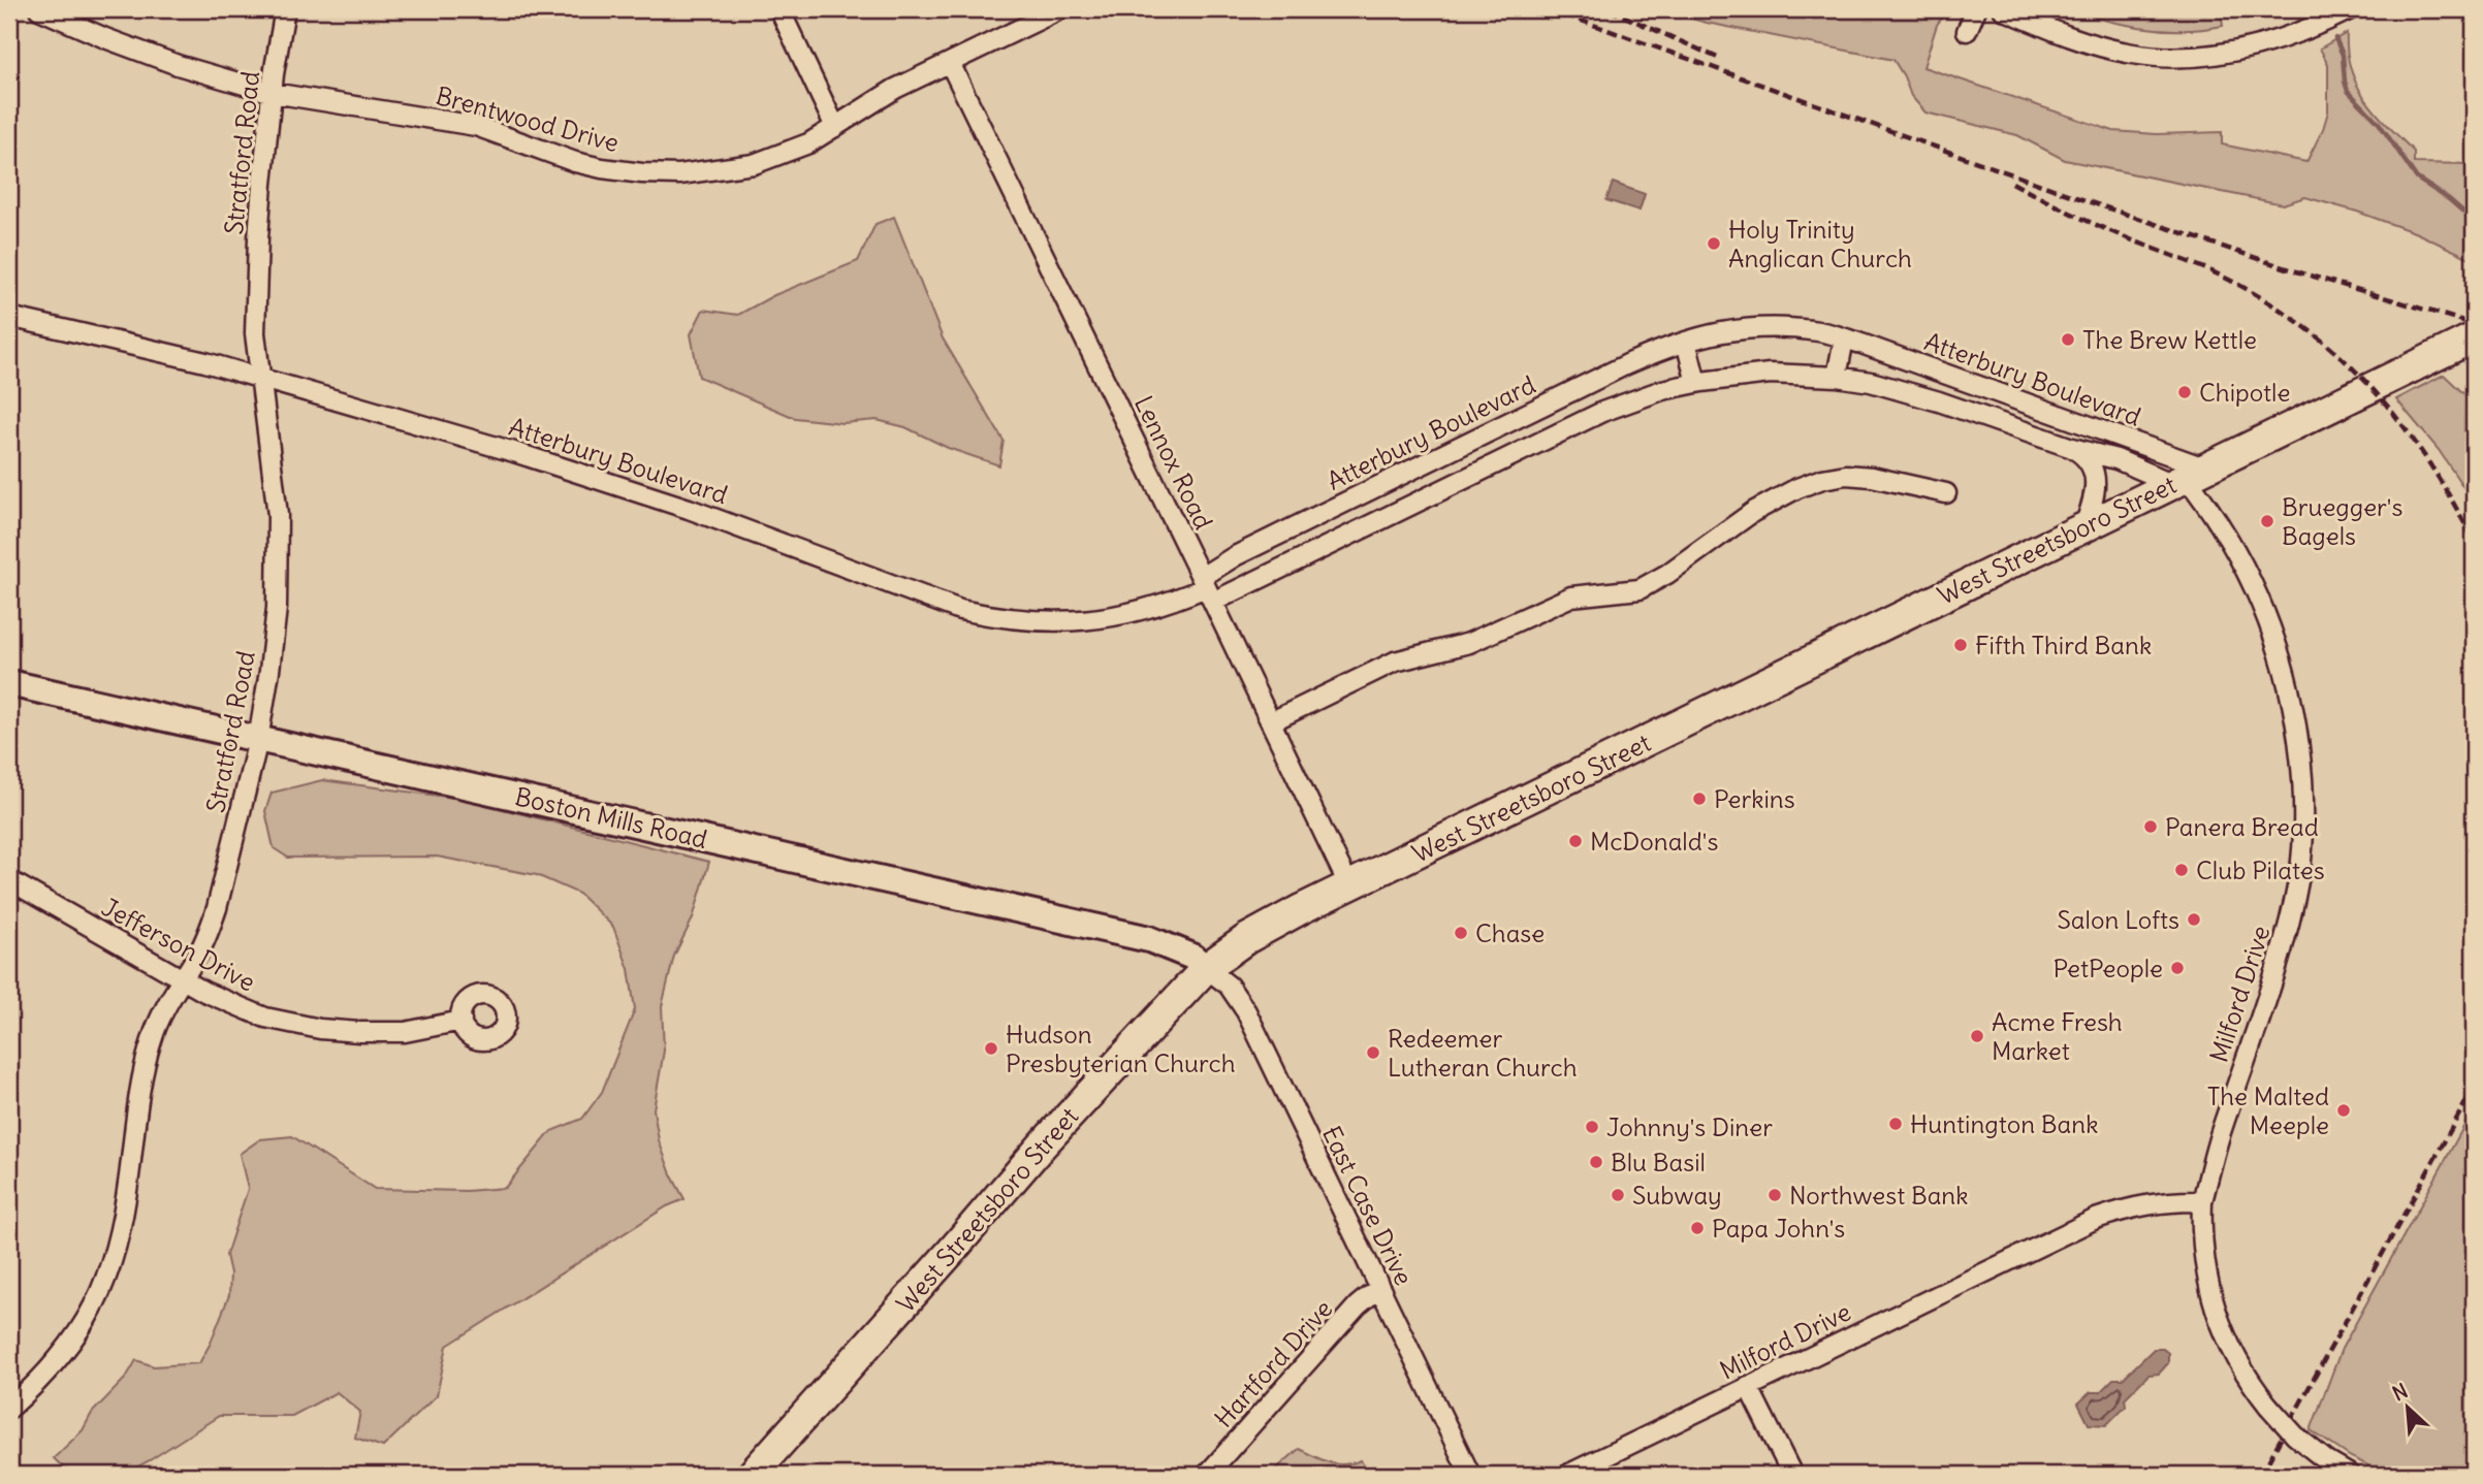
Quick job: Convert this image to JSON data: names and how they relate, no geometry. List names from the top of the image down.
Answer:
{
  "streets": {
    "main road": ["West Streetsboro Street"],
    "street": [
      "Brentwood Drive",
      "Stratford Road",
      "Atterbury Boulevard",
      "Lennox Road",
      "Boston Mills Road",
      "Jefferson Drive",
      "Milford Drive",
      "East Case Drive",
      "Hartford Drive"
    ]
  },
  "crossings": [
    ["Brentwood Drive", "Stratford Road"],
    ["Brentwood Drive", "Lennox Road"],
    ["Stratford Road", "Atterbury Boulevard"],
    ["Stratford Road", "Boston Mills Road"],
    ["Stratford Road", "Jefferson Drive"],
    ["Atterbury Boulevard", "Lennox Road"],
    ["Atterbury Boulevard", "West Streetsboro Street"],
    ["Atterbury Boulevard", "Milford Drive"],
    ["Lennox Road", "West Streetsboro Street"],
    ["West Streetsboro Street", "Boston Mills Road"],
    ["West Streetsboro Street", "Milford Drive"],
    ["West Streetsboro Street", "East Case Drive"],
    ["Boston Mills Road", "East Case Drive"],
    ["East Case Drive", "Hartford Drive"]
  ],
  "places": [
    "Holy Trinity Anglican Church",
    "The Brew Kettle",
    "Chipotle",
    "Bruegger's Bagels",
    "Fifth Third Bank",
    "Perkins",
    "Panera Bread",
    "McDonald's",
    "Club Pilates",
    "Salon Lofts",
    "Chase",
    "PetPeople",
    "Acme Fresh Market",
    "Hudson Presbyterian Church",
    "Redeemer Lutheran Church",
    "The Malted Meeple",
    "Huntington Bank",
    "Johnny's Diner",
    "Blu Basil",
    "Subway",
    "Northwest Bank",
    "Papa John's"
  ],
  "north": "top left"
}
